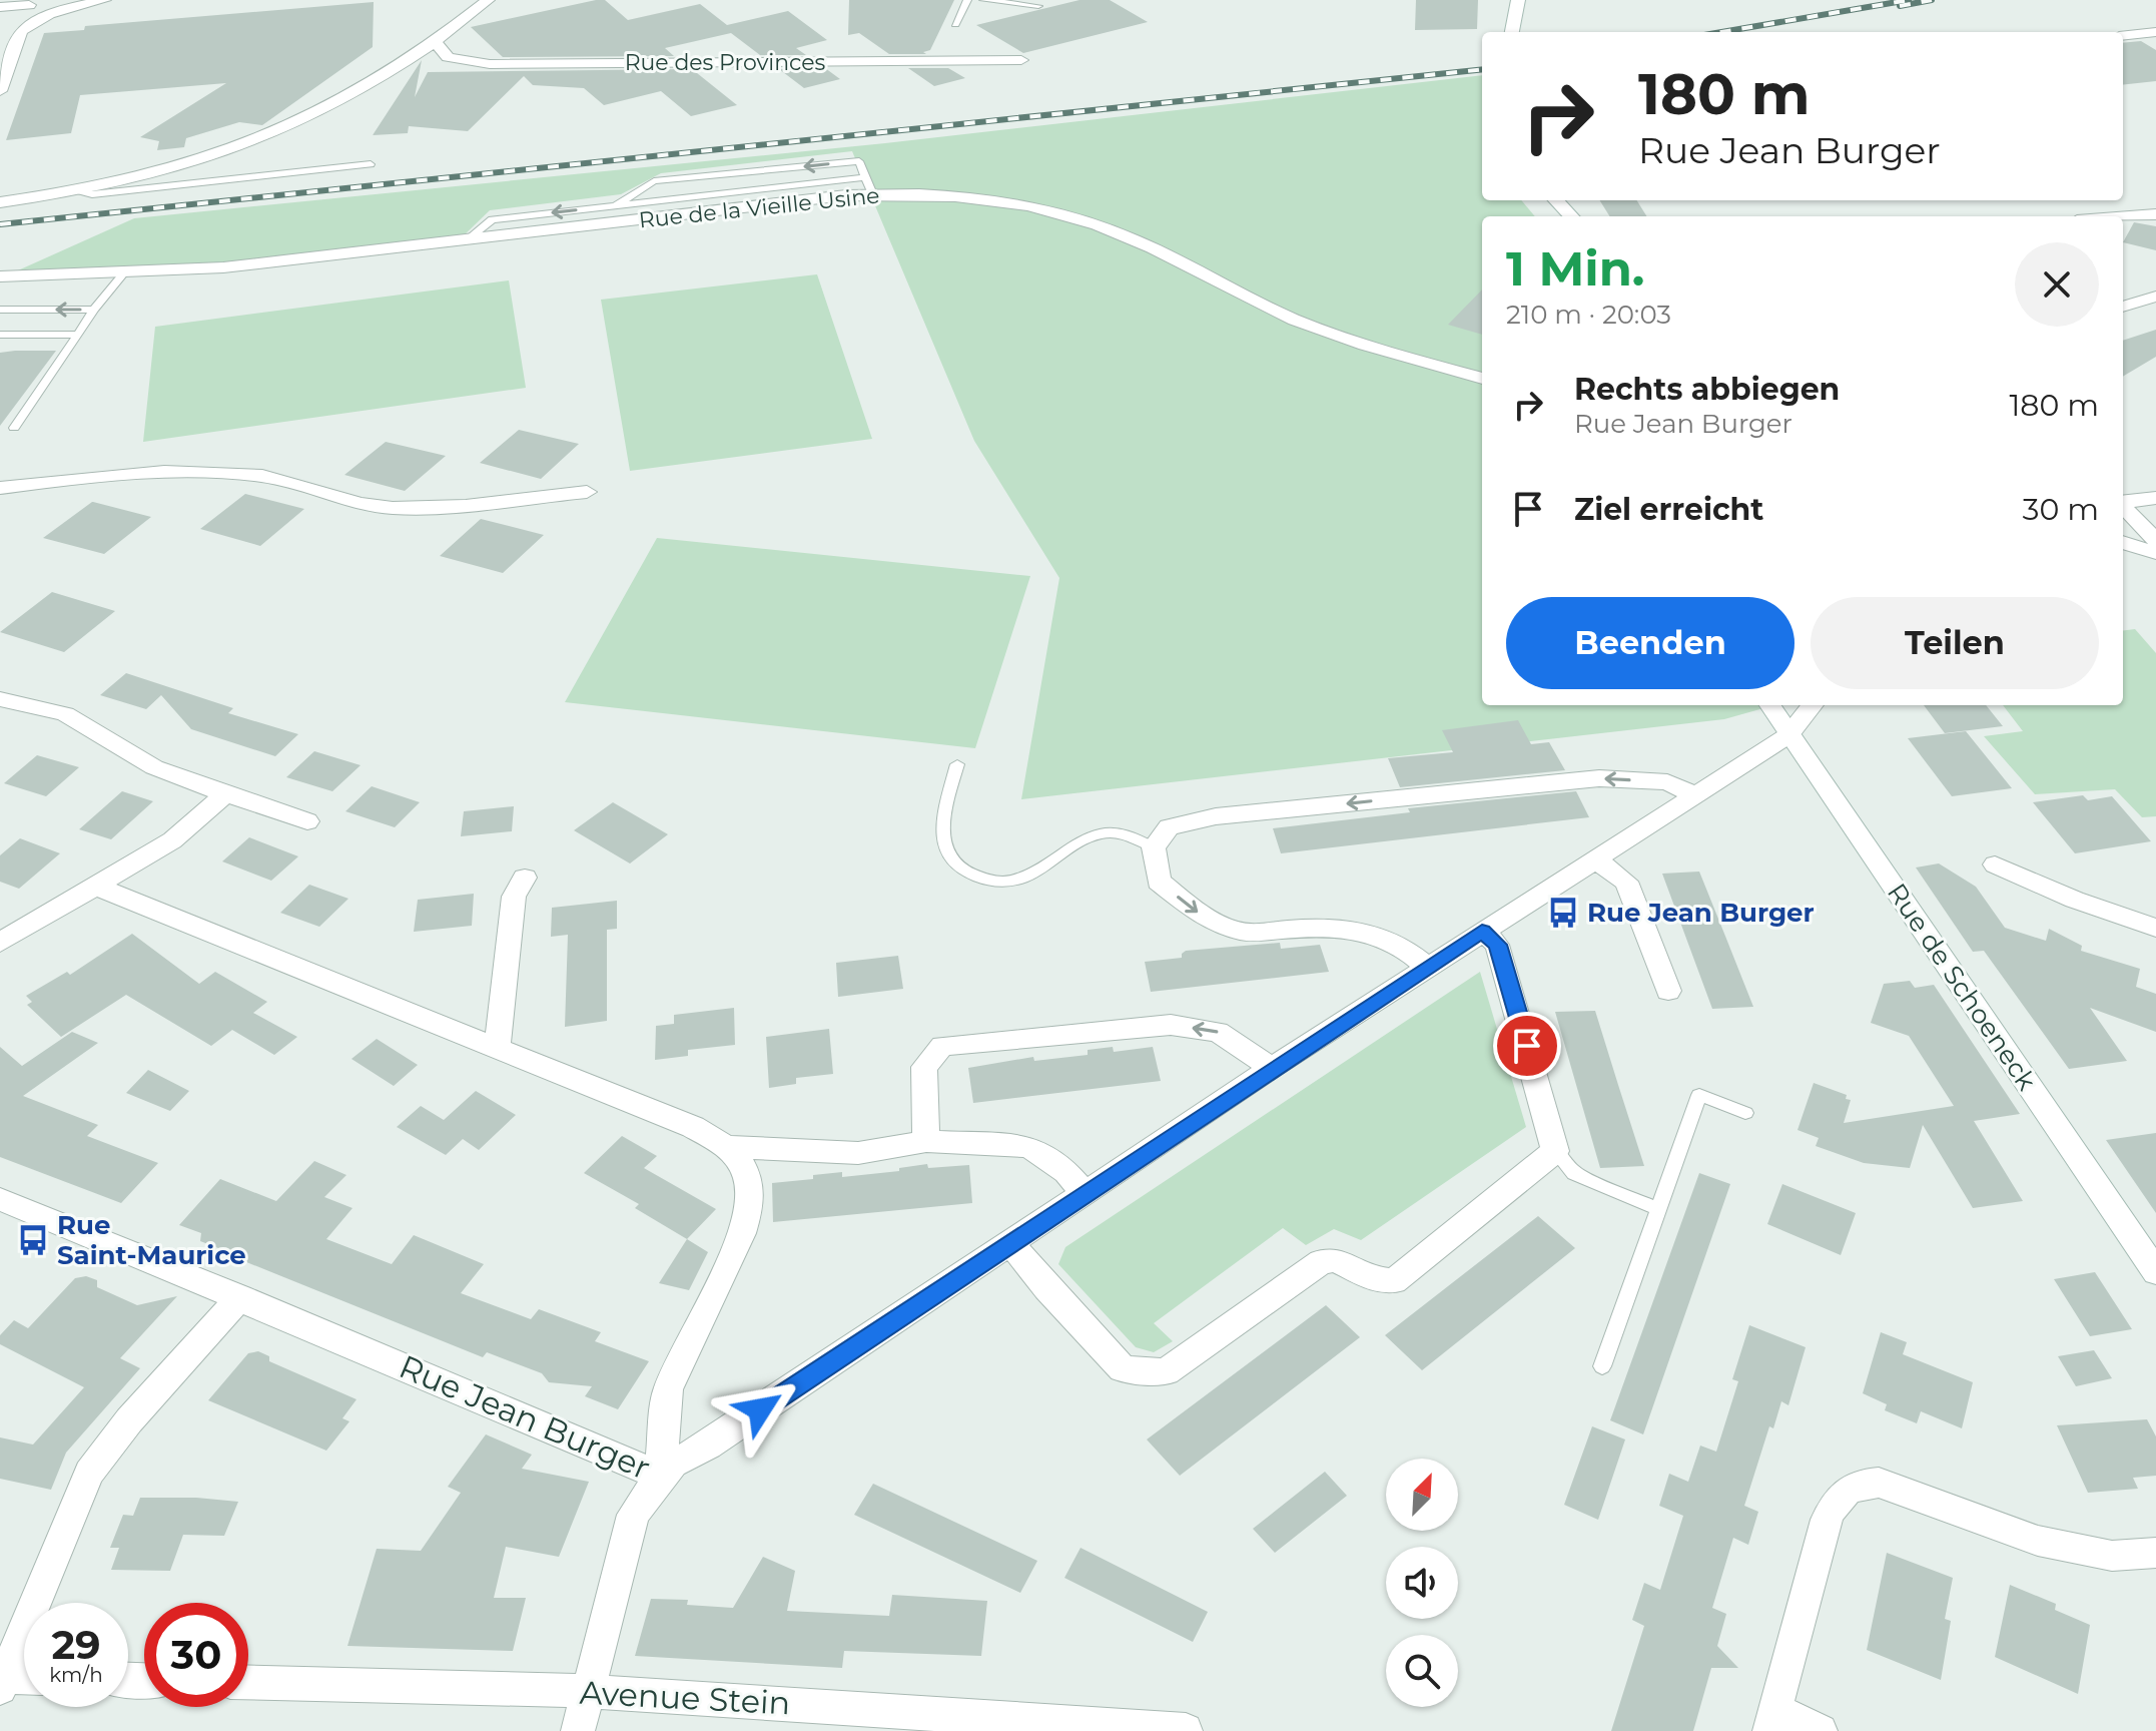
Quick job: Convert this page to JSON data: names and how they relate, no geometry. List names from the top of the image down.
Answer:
{
  "streets": {
    "street": [
      "Rue des Provinces",
      "Rue de la Vieille Usine",
      "Rue de Schoeneck",
      "Rue Jean Burger",
      "Avenue Stein"
    ]
  },
  "crossings": [
    ["Rue de Schoeneck", "Rue Jean Burger"]
  ],
  "places": {
    "bus stop": ["Rue Jean Burger", "Rue Saint-Maurice"]
  },
  "north": "top right",
  "page": {
    "turn": ["180 m", "Rue Jean Burger"],
    "heading": ["1 Min.", "210 m · 20:03"],
    "list": [
      {
        "name": "Rechts abbiegen",
        "note": "Rue Jean Burger",
        "value": "180 m"
      },
      {
        "name": "Ziel erreicht",
        "value": "30 m"
      }
    ],
    "buttons": ["Beenden", "Teilen"],
    "speed": "29 km/h",
    "limit": "30"
  }
}
